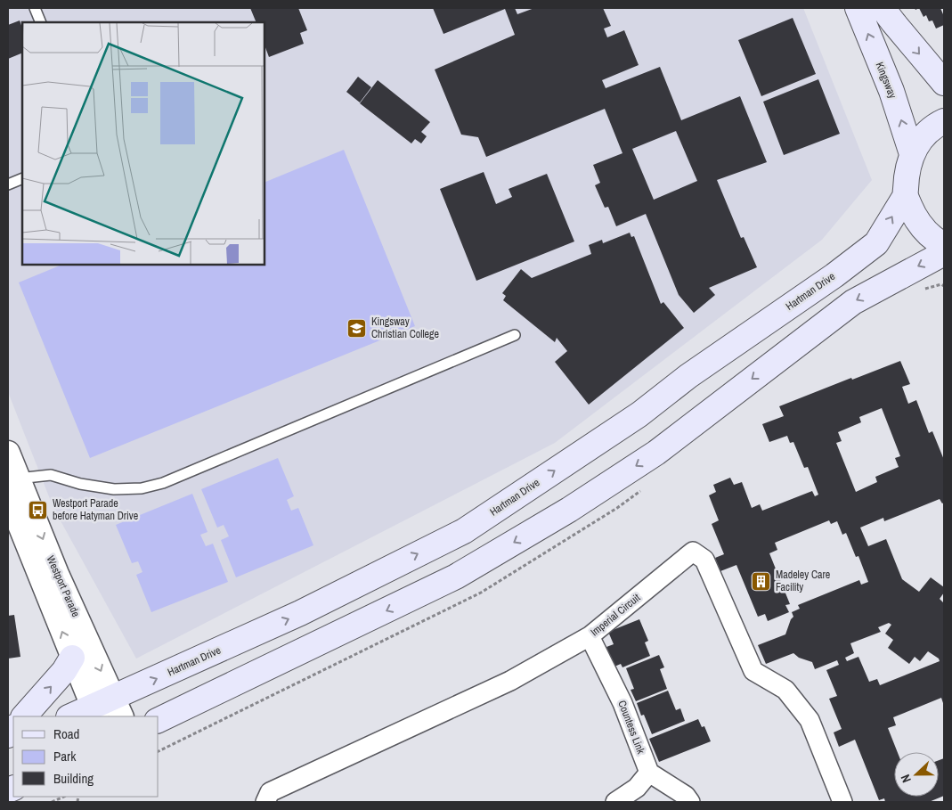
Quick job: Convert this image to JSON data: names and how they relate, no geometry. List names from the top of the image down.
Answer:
{
  "streets": {
    "main road": ["Kingsway", "Hartman Drive"],
    "street": ["Westport Parade", "Imperial Circuit", "Countess Link"]
  },
  "crossings": [
    ["Hartman Drive", "Westport Parade"],
    ["Imperial Circuit", "Countess Link"]
  ],
  "places": {
    "school or university": ["Kingsway Christian College"],
    "bus stop": ["Westport Parade before Hatyman Drive"],
    "building": ["Madeley Care Facility"]
  },
  "legend": ["Road", "Park", "Building"],
  "north": "left"
}
